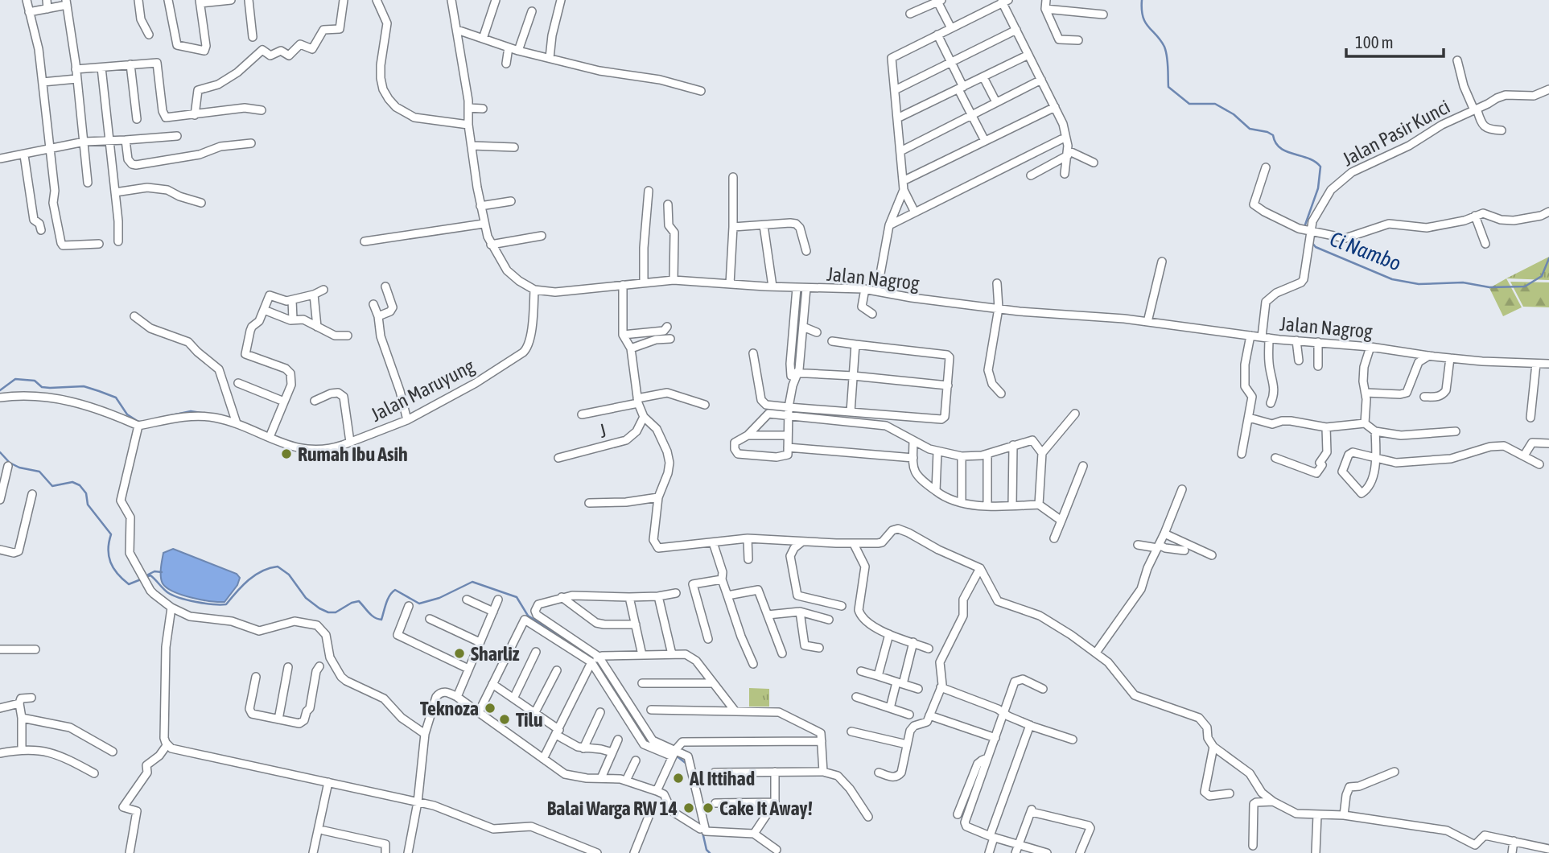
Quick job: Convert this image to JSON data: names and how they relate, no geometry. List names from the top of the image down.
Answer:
{
  "streets": {
    "street": [
      "Jalan Pasir Kunci",
      "Jalan Nagrog",
      "Jalan Maruyung",
      "J"
    ]
  },
  "crossings": [
    ["Jalan Pasir Kunci", "Jalan Nagrog"],
    ["Jalan Nagrog", "Jalan Maruyung"]
  ],
  "water": ["Ci Nambo"],
  "places": [
    "Rumah Ibu Asih",
    "Sharliz",
    "Teknoza",
    "Tilu",
    "Al Ittihad",
    "Balai Warga RW 14",
    "Cake It Away!"
  ],
  "scale_bar": "100 m"
}
